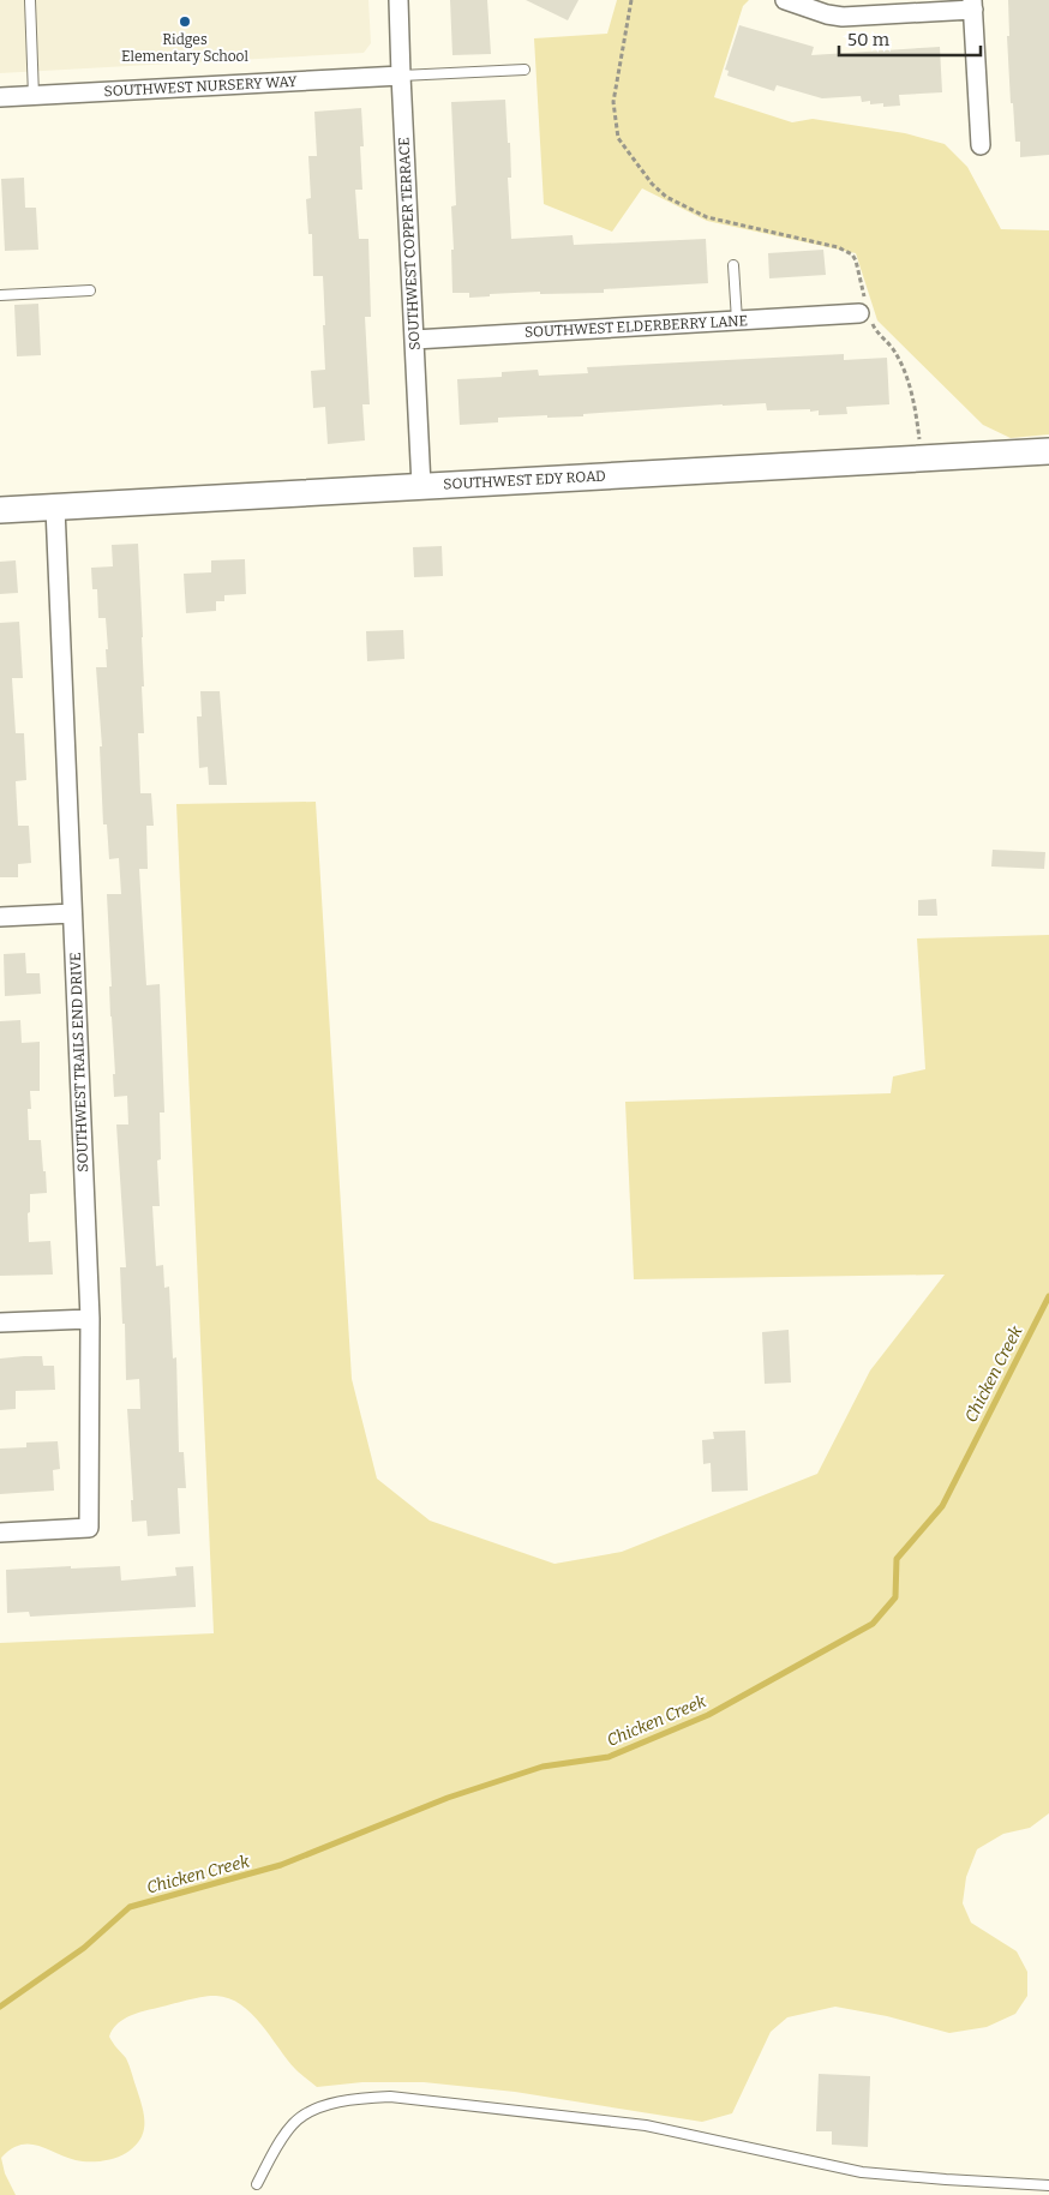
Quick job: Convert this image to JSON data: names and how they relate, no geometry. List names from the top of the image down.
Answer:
{
  "streets": {
    "main road": ["SOUTHWEST EDY ROAD"],
    "street": [
      "SOUTHWEST NURSERY WAY",
      "SOUTHWEST COPPER TERRACE",
      "SOUTHWEST ELDERBERRY LANE",
      "SOUTHWEST TRAILS END DRIVE"
    ]
  },
  "crossings": [
    ["SOUTHWEST NURSERY WAY", "SOUTHWEST COPPER TERRACE"],
    ["SOUTHWEST COPPER TERRACE", "SOUTHWEST ELDERBERRY LANE"],
    ["SOUTHWEST COPPER TERRACE", "SOUTHWEST EDY ROAD"],
    ["SOUTHWEST EDY ROAD", "SOUTHWEST TRAILS END DRIVE"]
  ],
  "water": ["Chicken Creek"],
  "places": ["Ridges Elementary School"],
  "scale_bar": "50 m"
}
